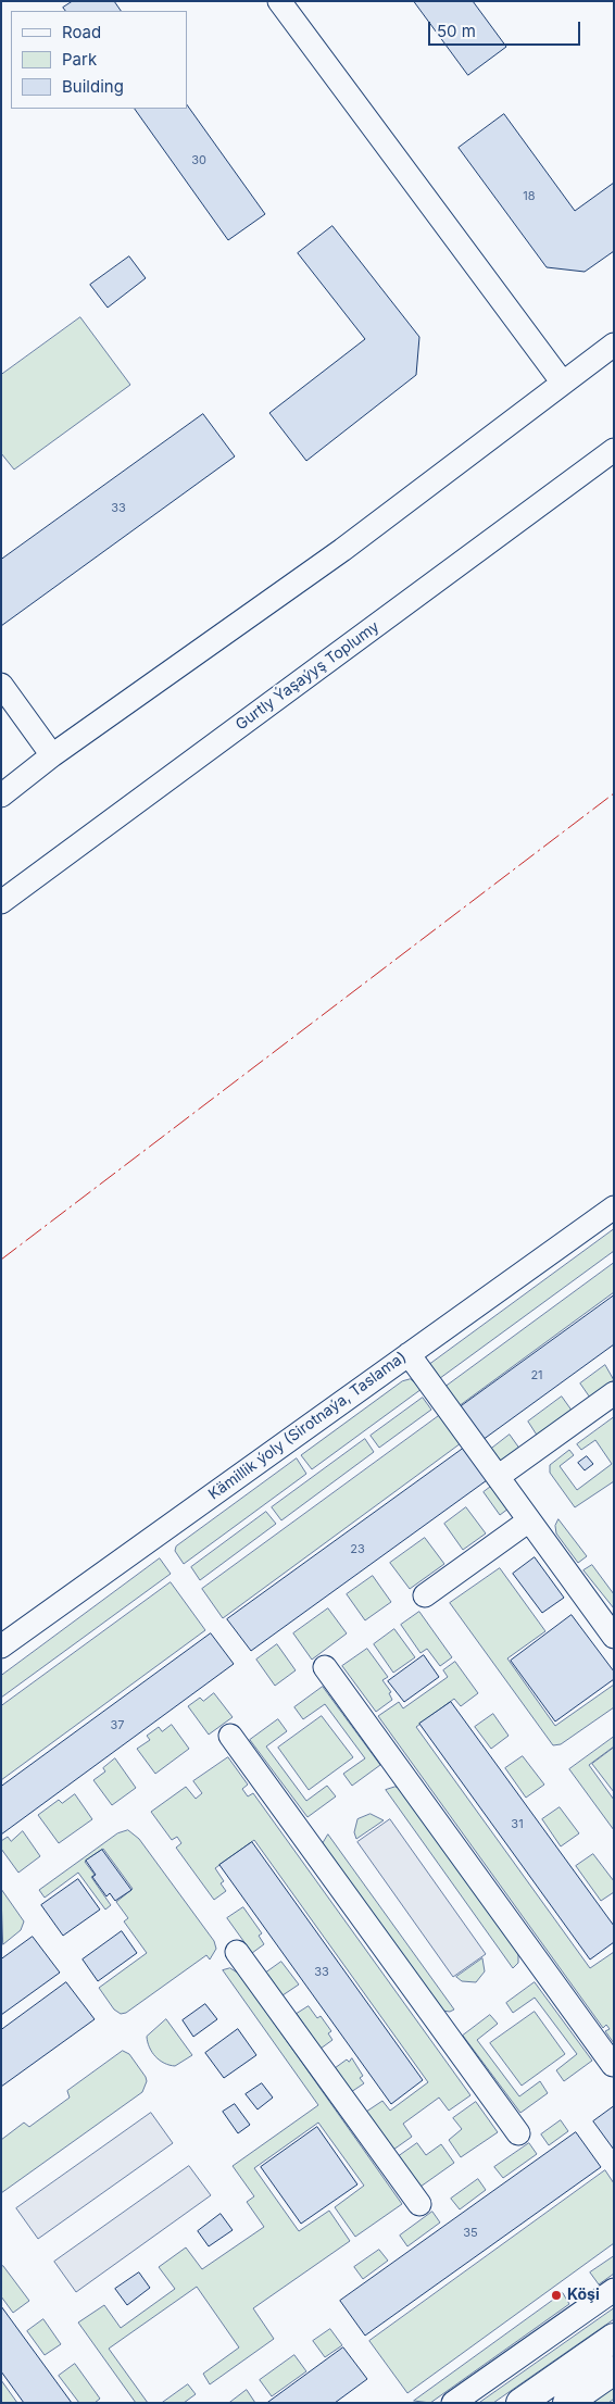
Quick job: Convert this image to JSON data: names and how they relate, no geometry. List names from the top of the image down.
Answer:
{
  "streets": {
    "street": ["Gurtly Ýaşaýyş Toplumy", "Kämillik ýoly (Sirotnaýa, Taslama)"]
  },
  "places": ["Köşi"],
  "house_numbers": [
    "30",
    "18",
    "33",
    "21",
    "23",
    "37",
    "31",
    "33",
    "35"
  ],
  "legend": ["Road", "Park", "Building"],
  "scale_bar": "50 m"
}
